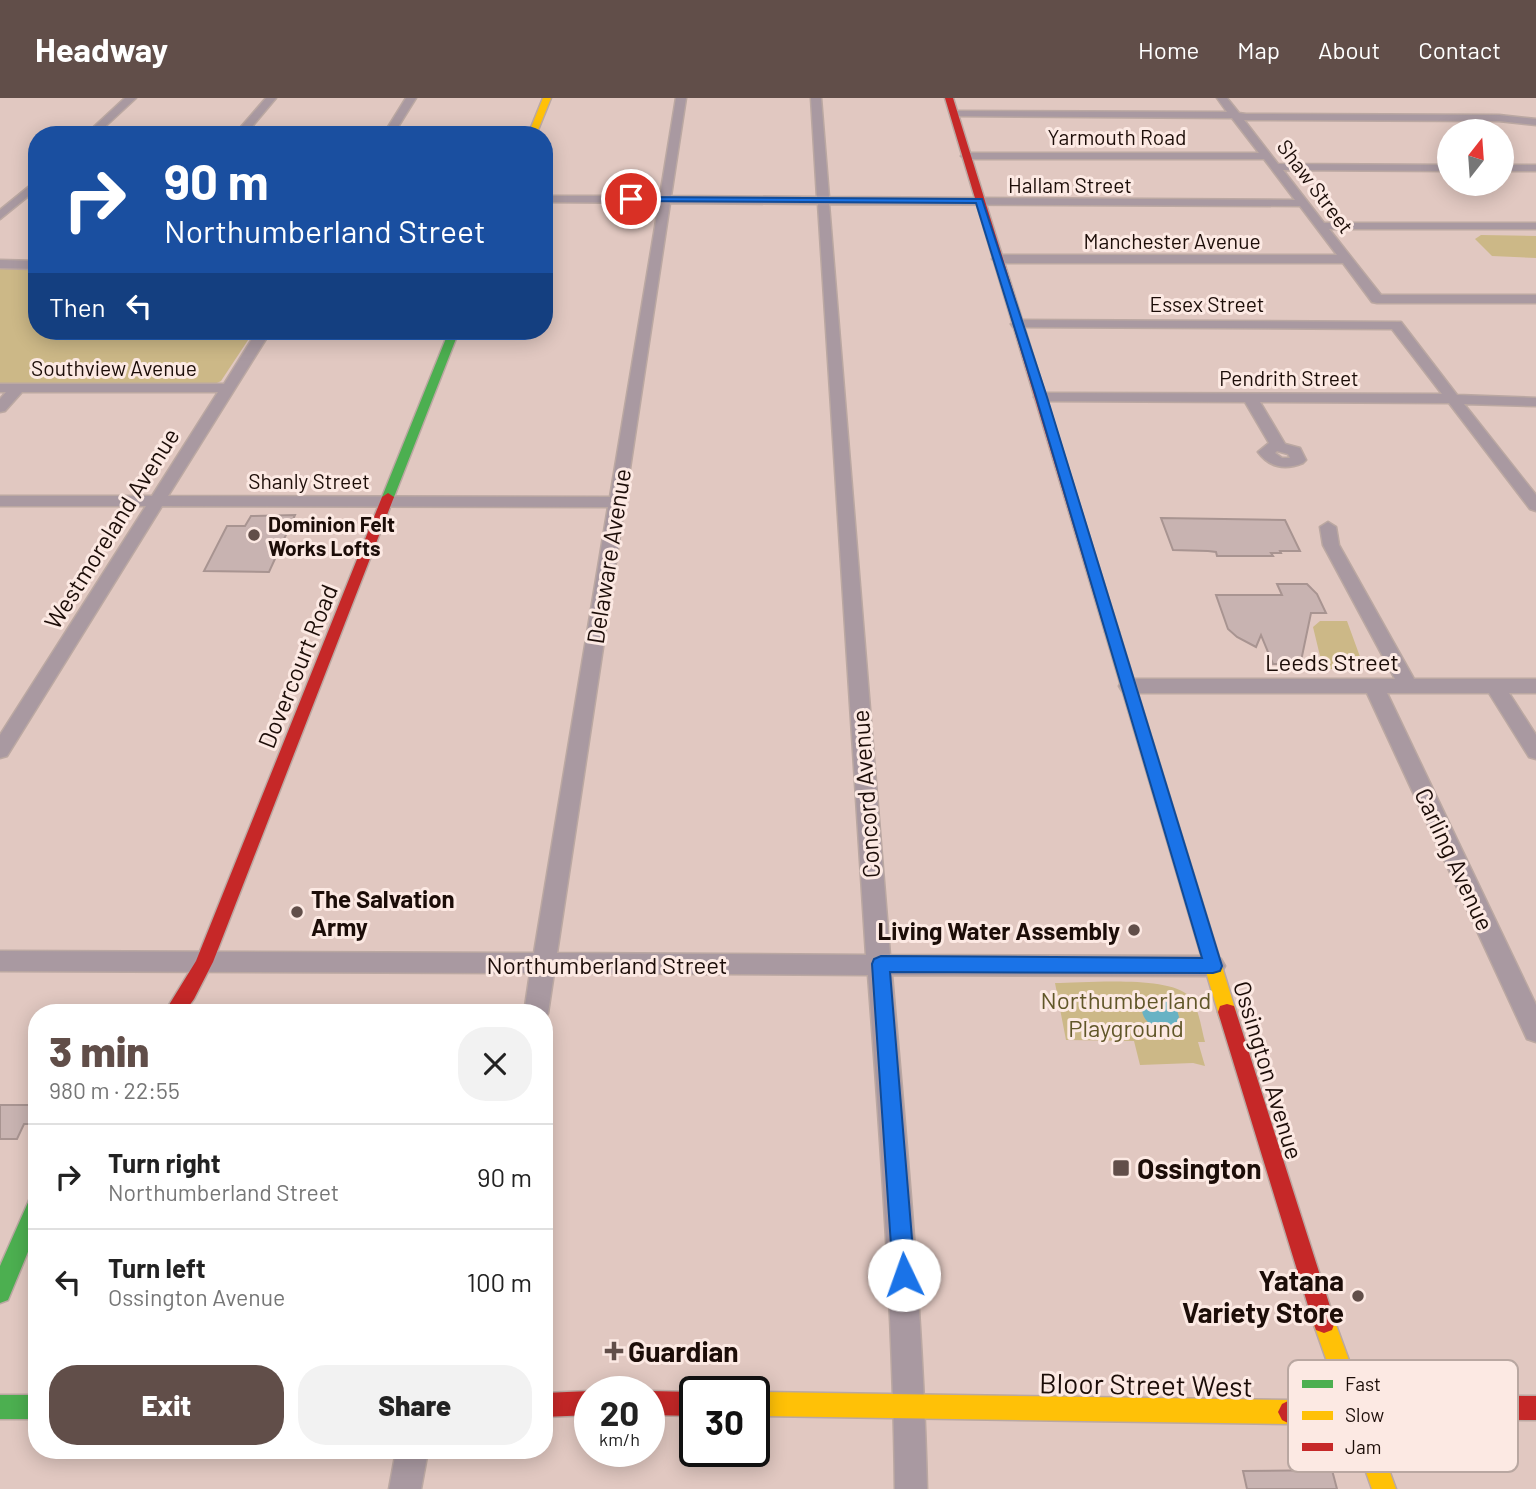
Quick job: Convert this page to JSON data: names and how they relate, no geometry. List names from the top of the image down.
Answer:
{
  "streets": {
    "street": [
      "Yarmouth Road",
      "Hallam Street",
      "Shaw Street",
      "Manchester Avenue",
      "Essex Street",
      "Southview Avenue",
      "Pendrith Street",
      "Shanly Street",
      "Westmoreland Avenue",
      "Delaware Avenue",
      "Leeds Street",
      "Dovercourt Road",
      "Concord Avenue",
      "Carling Avenue",
      "Northumberland Street",
      "Ossington Avenue",
      "Bloor Street West"
    ]
  },
  "crossings": [
    ["Yarmouth Road", "Shaw Street"],
    ["Yarmouth Road", "Ossington Avenue"],
    ["Hallam Street", "Shaw Street"],
    ["Hallam Street", "Delaware Avenue"],
    ["Hallam Street", "Concord Avenue"],
    ["Hallam Street", "Ossington Avenue"],
    ["Shaw Street", "Manchester Avenue"],
    ["Manchester Avenue", "Ossington Avenue"],
    ["Essex Street", "Pendrith Street"],
    ["Essex Street", "Ossington Avenue"],
    ["Southview Avenue", "Westmoreland Avenue"],
    ["Pendrith Street", "Ossington Avenue"],
    ["Shanly Street", "Westmoreland Avenue"],
    ["Shanly Street", "Delaware Avenue"],
    ["Shanly Street", "Dovercourt Road"],
    ["Delaware Avenue", "Northumberland Street"],
    ["Leeds Street", "Carling Avenue"],
    ["Leeds Street", "Ossington Avenue"],
    ["Dovercourt Road", "Northumberland Street"],
    ["Concord Avenue", "Northumberland Street"],
    ["Concord Avenue", "Bloor Street West"],
    ["Northumberland Street", "Ossington Avenue"]
  ],
  "parks": ["Northumberland Playground"],
  "places": {
    "other": [
      "Dominion Felt Works Lofts",
      "The Salvation Army",
      "Living Water Assembly",
      "Yatana Variety Store"
    ],
    "transit": ["Ossington"],
    "health": ["Guardian"]
  },
  "legend": ["Fast", "Slow", "Jam"],
  "north": "top",
  "page": {
    "header": "Headway",
    "nav": [
      "Home",
      "Map",
      "About",
      "Contact"
    ],
    "turn": ["90 m", "Northumberland Street"],
    "then": "Then",
    "heading": ["3 min", "980 m · 22:55"],
    "list": [
      {
        "name": "Turn right",
        "note": "Northumberland Street",
        "value": "90 m"
      },
      {
        "name": "Turn left",
        "note": "Ossington Avenue",
        "value": "100 m"
      }
    ],
    "buttons": ["Exit", "Share"],
    "speed": "20 km/h",
    "limit": "30"
  }
}
